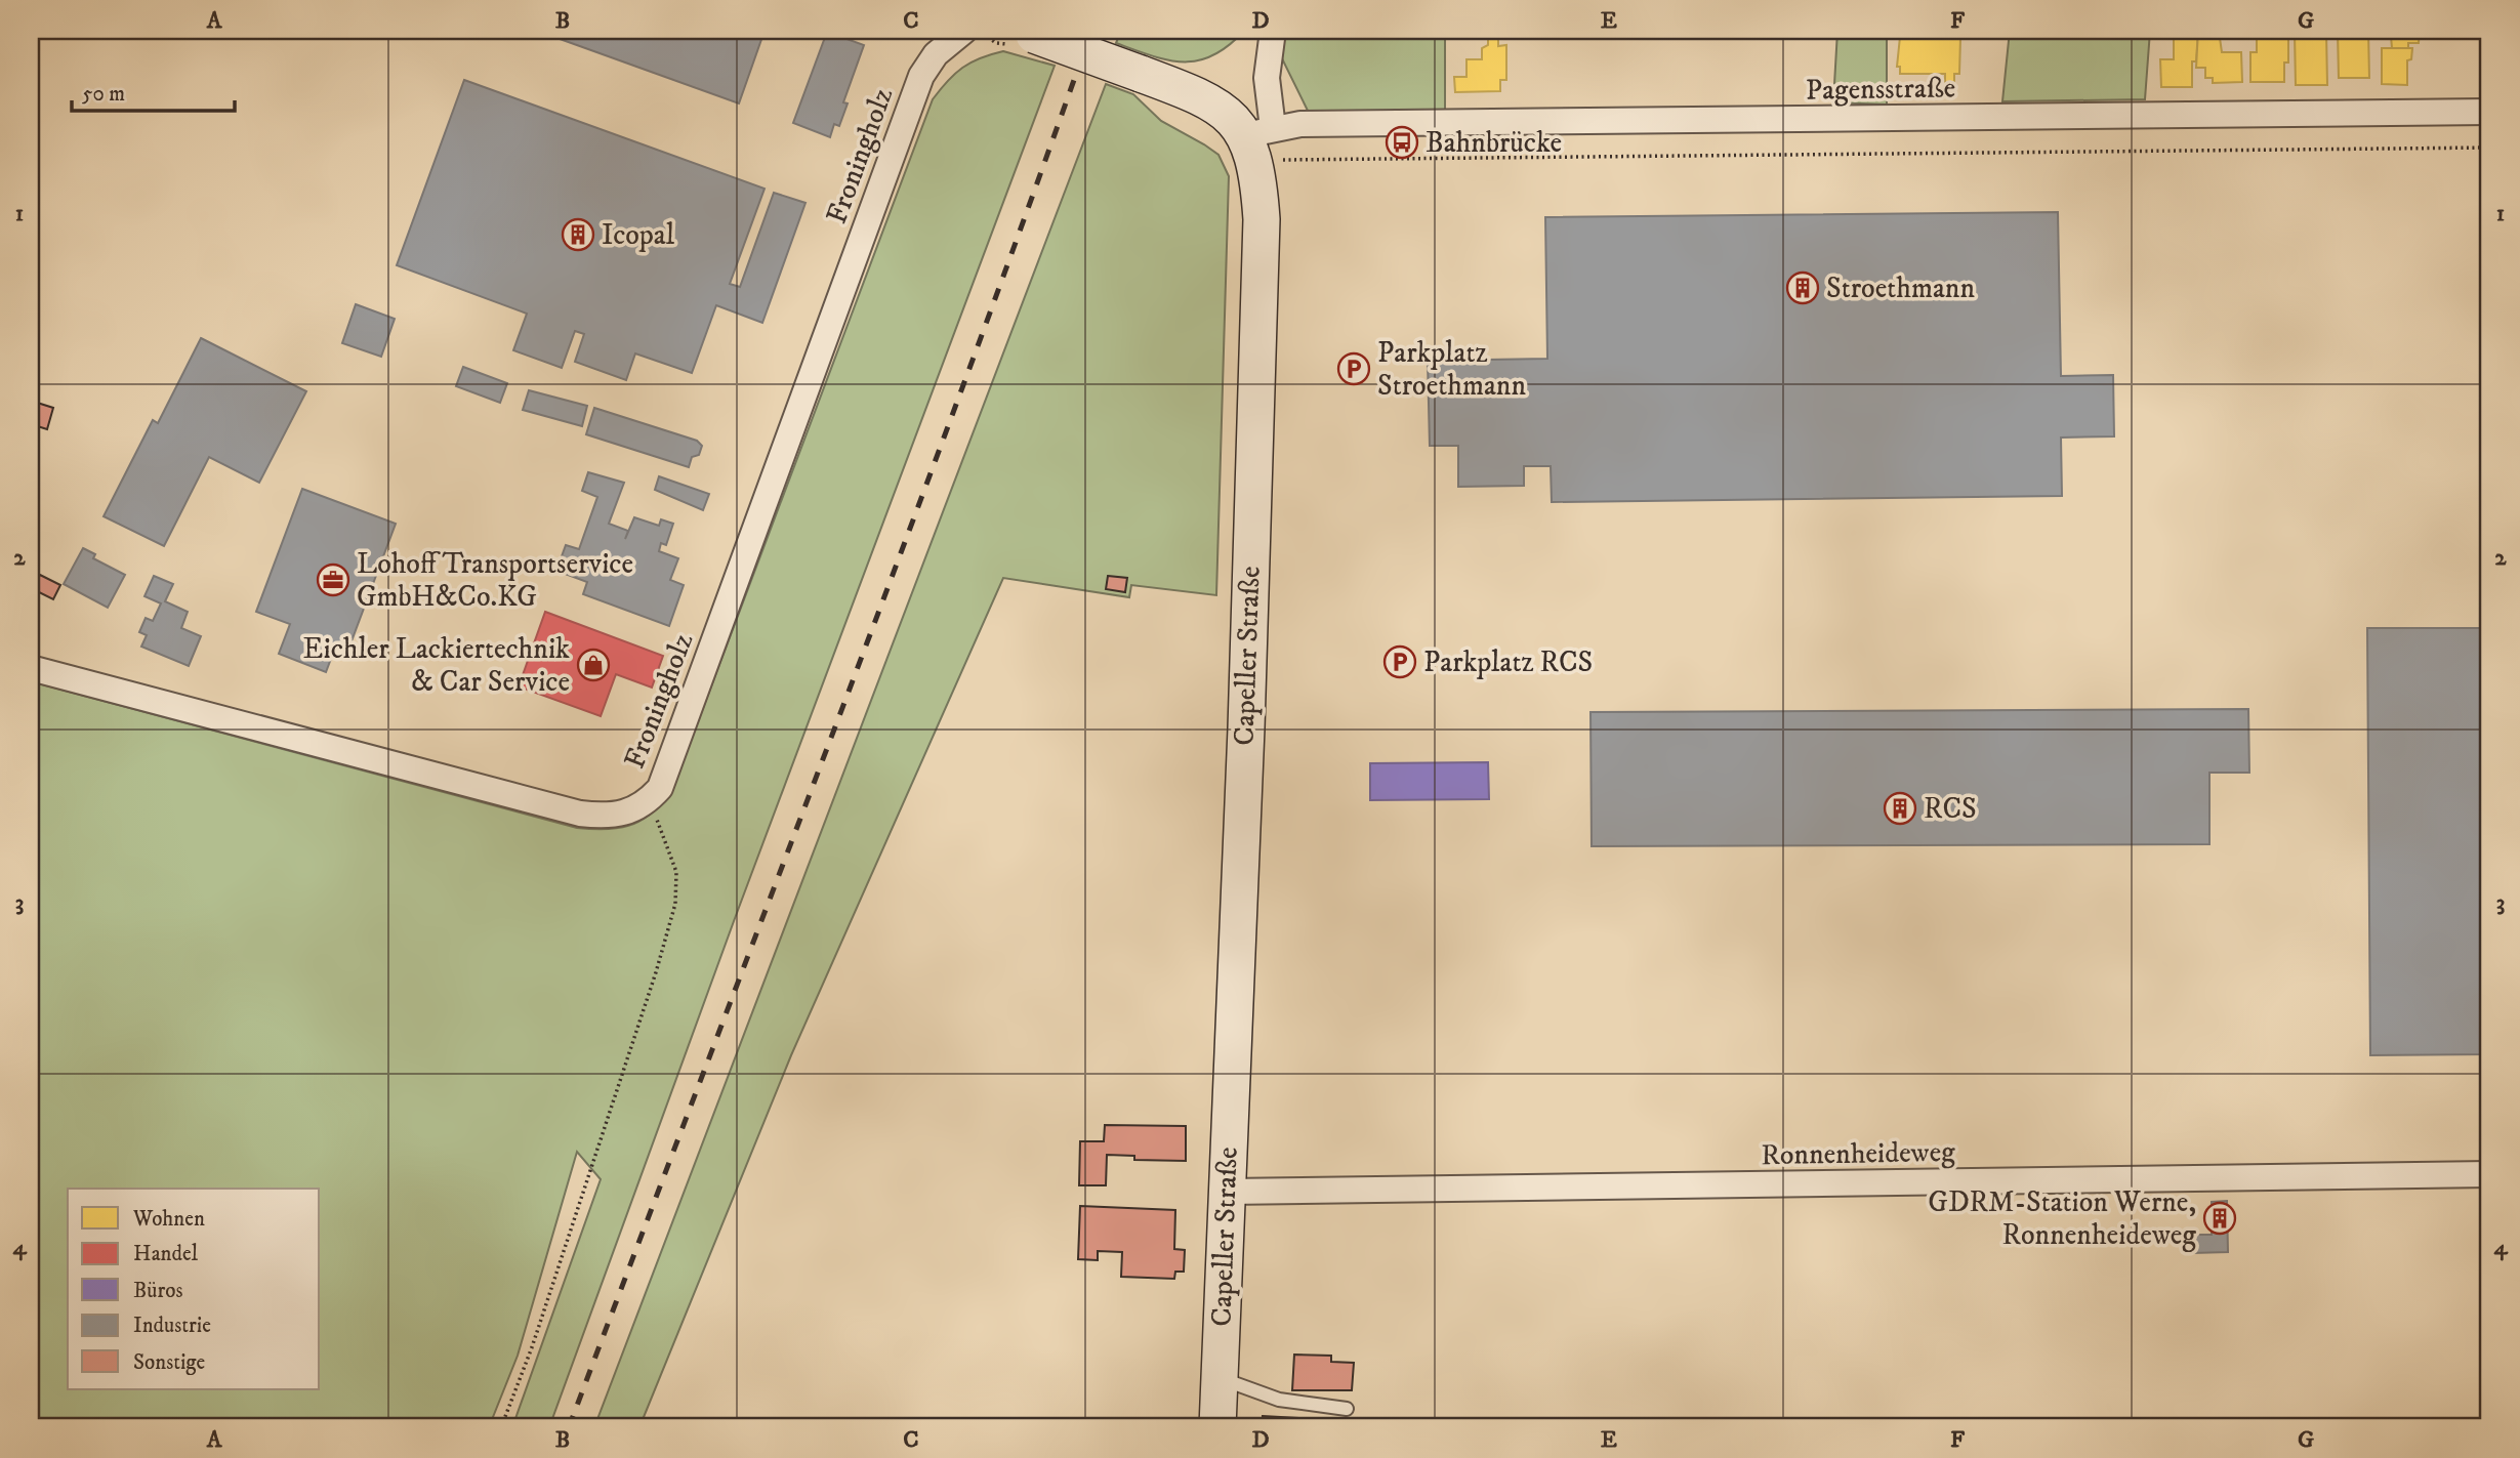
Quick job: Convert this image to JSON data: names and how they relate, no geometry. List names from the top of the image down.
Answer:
{
  "streets": {
    "street": [
      "Pagensstraße",
      "Froningholz",
      "Capeller Straße",
      "Ronnenheideweg"
    ]
  },
  "crossings": [
    ["Pagensstraße", "Capeller Straße"],
    ["Capeller Straße", "Ronnenheideweg"]
  ],
  "places": {
    "bus stop": ["Bahnbrücke"],
    "building": [
      "Icopal",
      "Stroethmann",
      "RCS",
      "GDRM-Station Werne, Ronnenheideweg"
    ],
    "parking": ["Parkplatz Stroethmann", "Parkplatz RCS"],
    "office": ["Lohoff Transportservice GmbH&Co.KG"],
    "shop": ["Eichler Lackiertechnik & Car Service"]
  },
  "legend": [
    "Wohnen",
    "Handel",
    "Büros",
    "Industrie",
    "Sonstige"
  ],
  "scale_bar": "50 m",
  "grid": {
    "columns": [
      "A",
      "B",
      "C",
      "D",
      "E",
      "F",
      "G"
    ],
    "rows": [
      "1",
      "2",
      "3",
      "4"
    ]
  }
}
